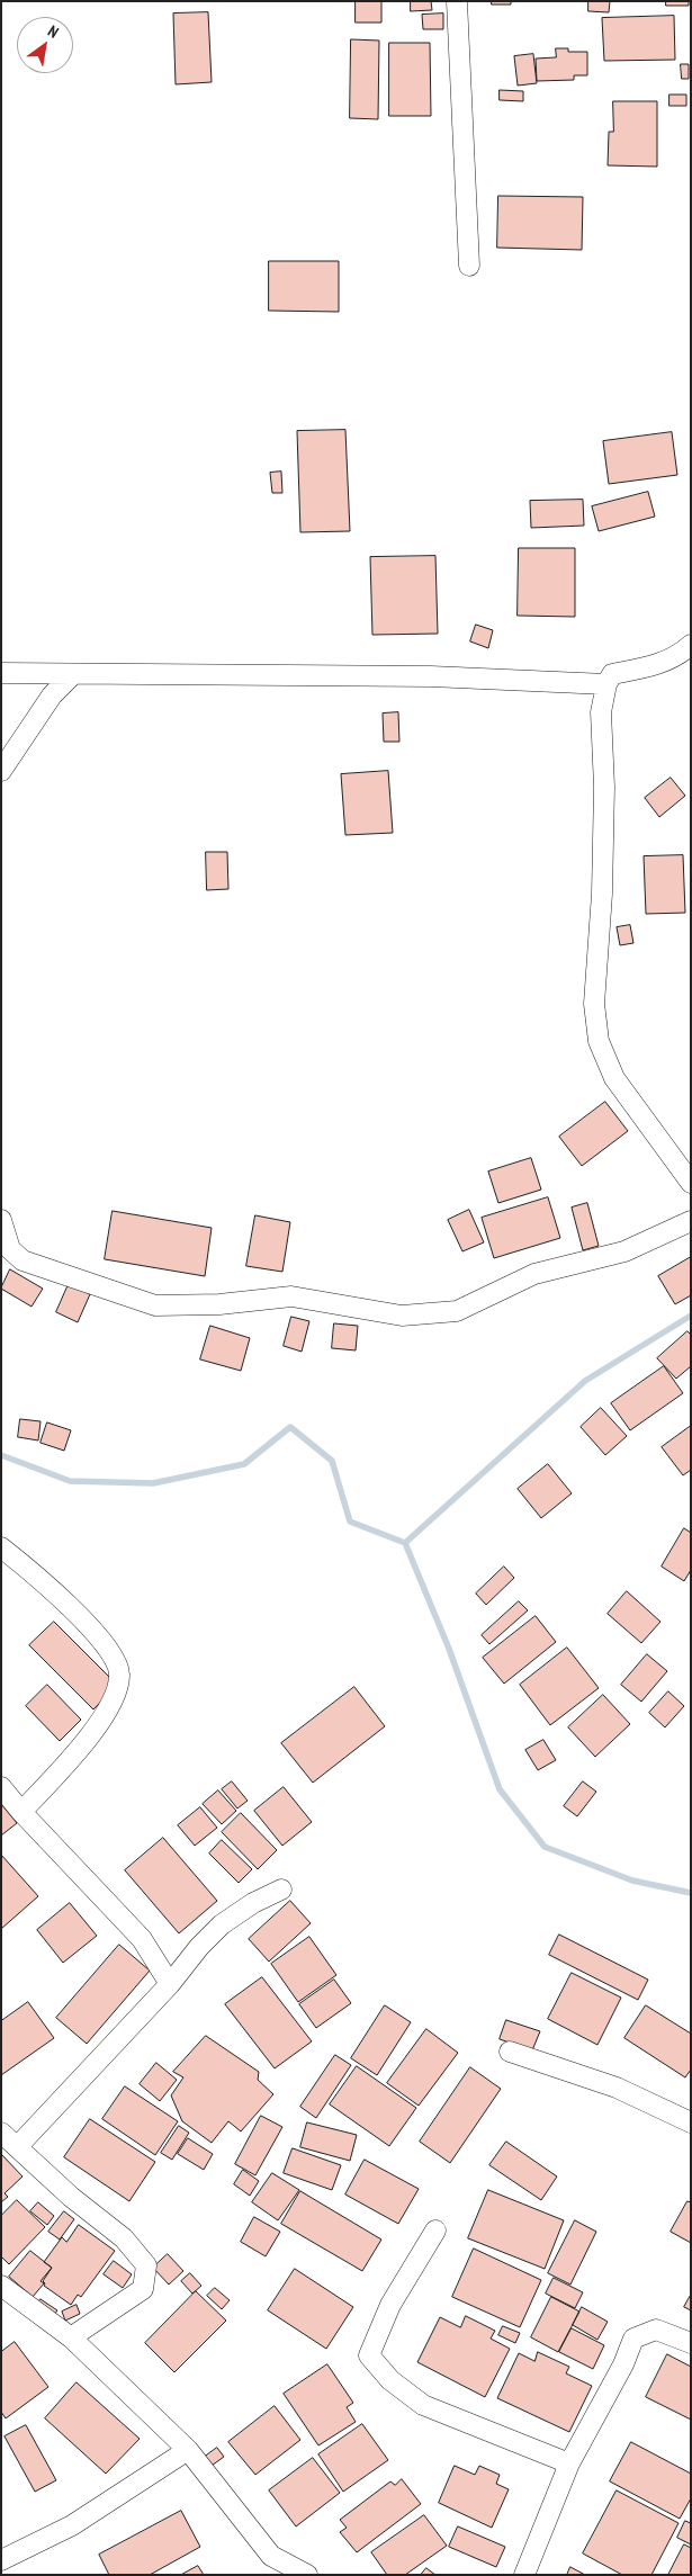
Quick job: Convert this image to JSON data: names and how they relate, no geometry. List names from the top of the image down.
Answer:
{
  "north": "top right"
}
